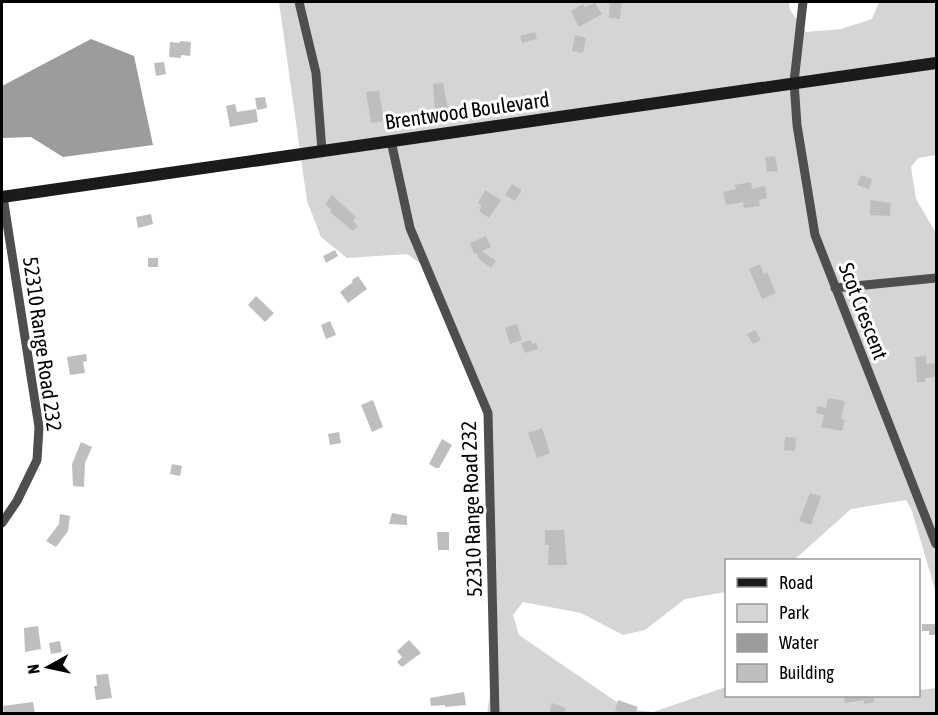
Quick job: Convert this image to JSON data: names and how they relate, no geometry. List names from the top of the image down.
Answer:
{
  "streets": {
    "street": ["Brentwood Boulevard", "Scot Crescent", "52310 Range Road 232"]
  },
  "crossings": [
    ["Brentwood Boulevard", "Scot Crescent"],
    ["Brentwood Boulevard", "52310 Range Road 232"]
  ],
  "legend": [
    "Road",
    "Park",
    "Water",
    "Building"
  ],
  "north": "left"
}
